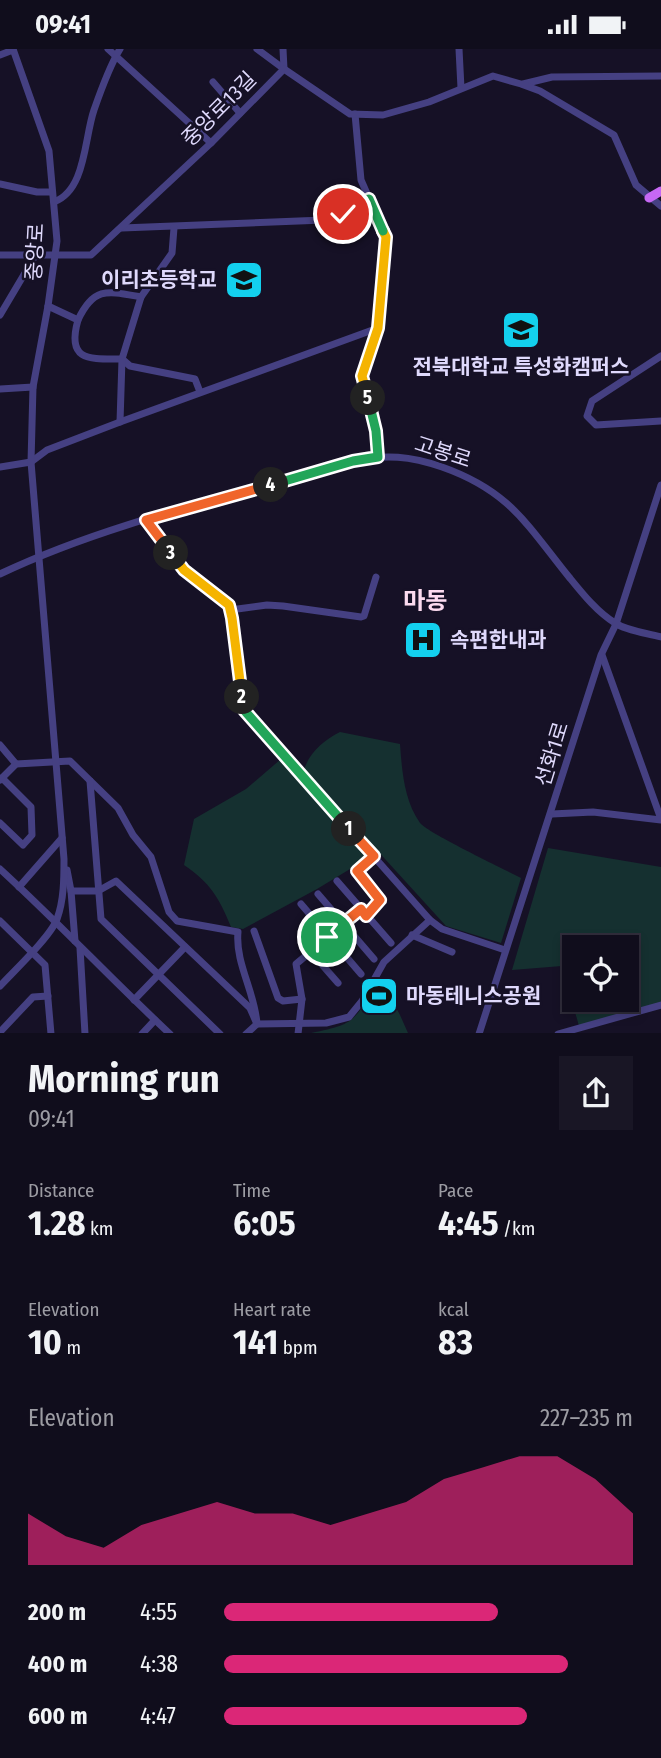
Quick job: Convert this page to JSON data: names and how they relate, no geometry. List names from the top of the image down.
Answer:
{
  "streets": {
    "street": [
      "중앙로13길",
      "중앙로",
      "고봉로",
      "선화1로"
    ]
  },
  "crossings": [
    ["중앙로13길", "중앙로"],
    ["중앙로", "고봉로"],
    ["고봉로", "선화1로"]
  ],
  "districts": ["마동"],
  "places": {
    "school or university": ["이리초등학교", "전북대학교 특성화캠퍼스"],
    "hospital": ["속편한내과"],
    "sports": ["마동테니스공원"]
  },
  "page": {
    "status": "09:41",
    "pins": [
      "5",
      "4",
      "3",
      "2",
      "1"
    ],
    "heading": ["Morning run", "09:41"],
    "stats": [
      ["Distance", "1.28 km"],
      ["Time", "6:05"],
      ["Pace", "4:45 /km"],
      ["Elevation", "10 m"],
      ["Heart rate", "141 bpm"],
      ["kcal", "83"]
    ],
    "chart": ["Elevation", "227–235 m"],
    "list": [
      {
        "name": "200 m",
        "note": "4:55"
      },
      {
        "name": "400 m",
        "note": "4:38"
      },
      {
        "name": "600 m",
        "note": "4:47"
      }
    ]
  }
}
